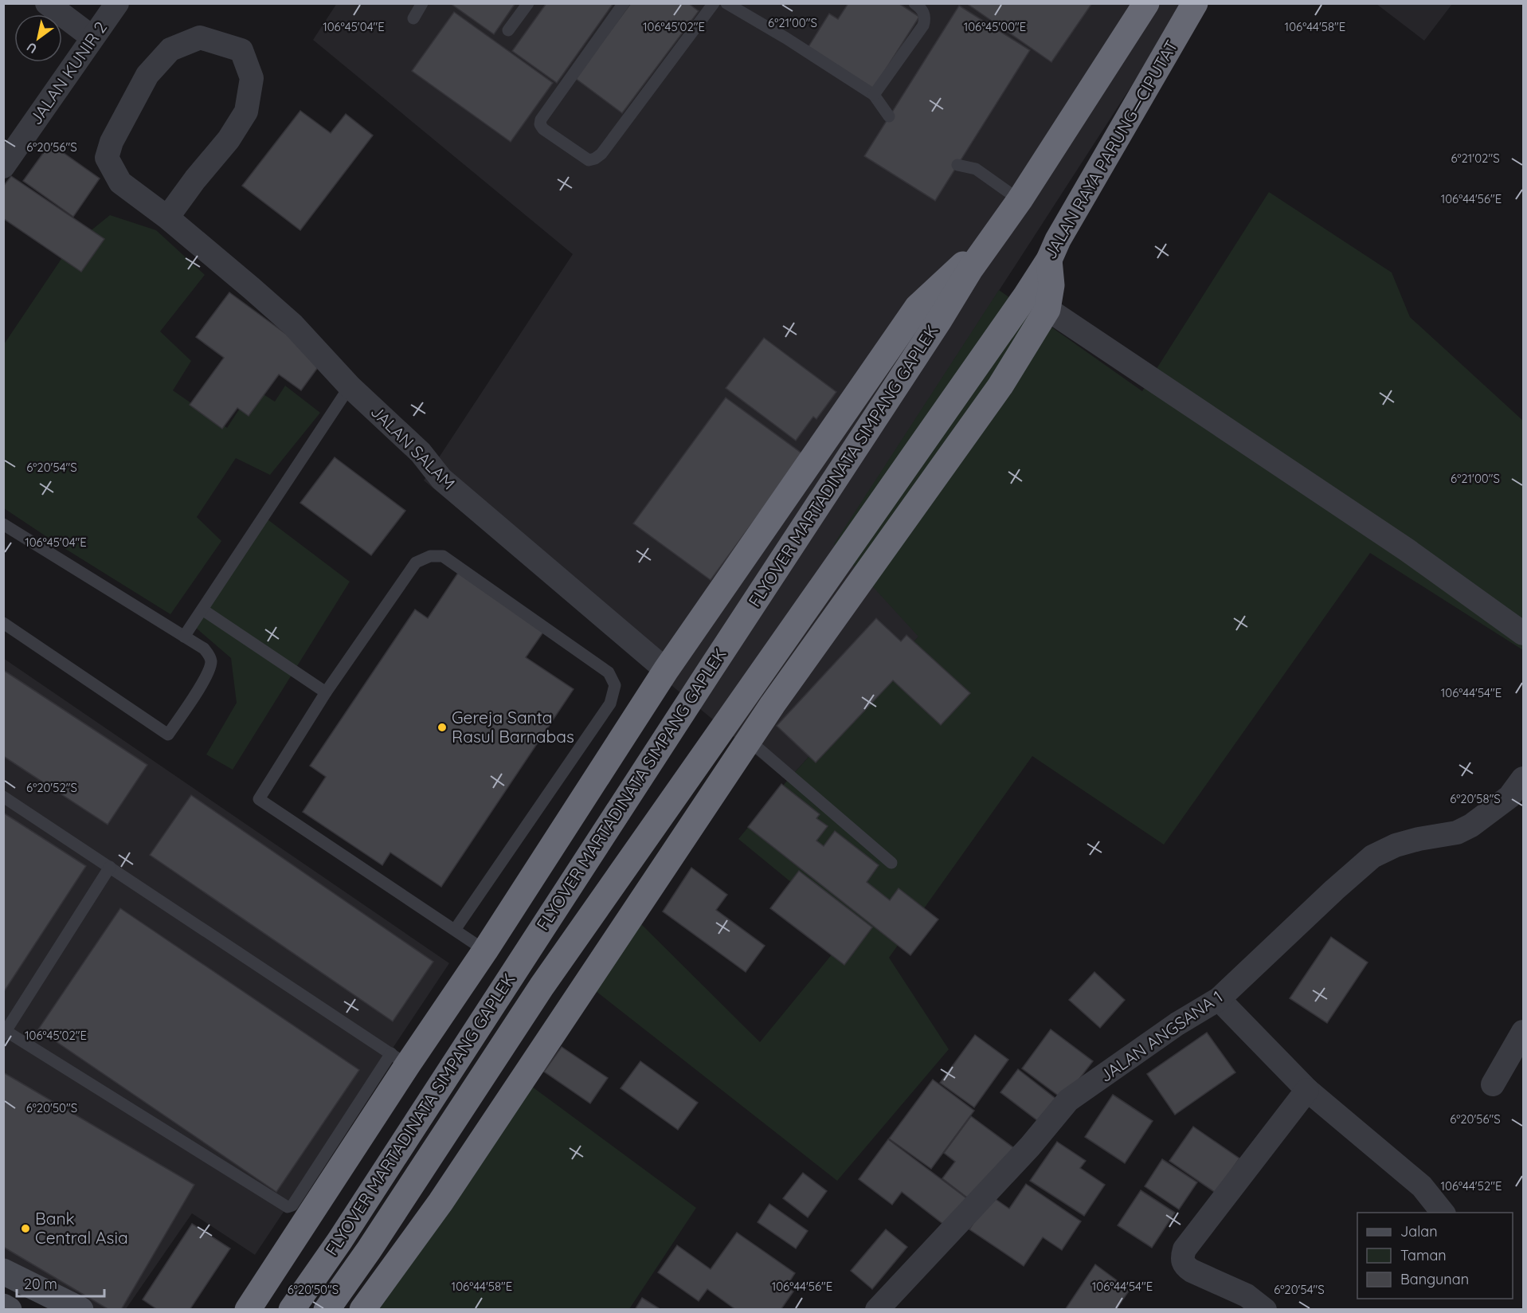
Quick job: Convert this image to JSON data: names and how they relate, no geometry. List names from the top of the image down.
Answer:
{
  "streets": {
    "highway": ["JALAN RAYA PARUNG—CIPUTAT", "FLYOVER MARTADINATA SIMPANG GAPLEK"],
    "street": ["JALAN KUNIR 2", "JALAN SALAM", "JALAN ANGSANA 1"]
  },
  "crossings": [
    ["JALAN RAYA PARUNG—CIPUTAT", "FLYOVER MARTADINATA SIMPANG GAPLEK"]
  ],
  "places": ["Gereja Santa Rasul Barnabas", "Bank Central Asia"],
  "legend": ["Jalan", "Taman", "Bangunan"],
  "scale_bar": "20 m",
  "north": "bottom left",
  "coordinates": [
    "6°21'00\"S",
    "106°45'00\"E",
    "106°44'58\"E",
    "106°45'04\"E",
    "106°45'02\"E",
    "6°20'56\"S",
    "6°21'02\"S",
    "106°44'56\"E",
    "6°20'54\"S",
    "106°44'54\"E",
    "6°20'52\"S",
    "6°20'58\"S",
    "6°20'50\"S",
    "106°44'52\"E"
  ]
}
